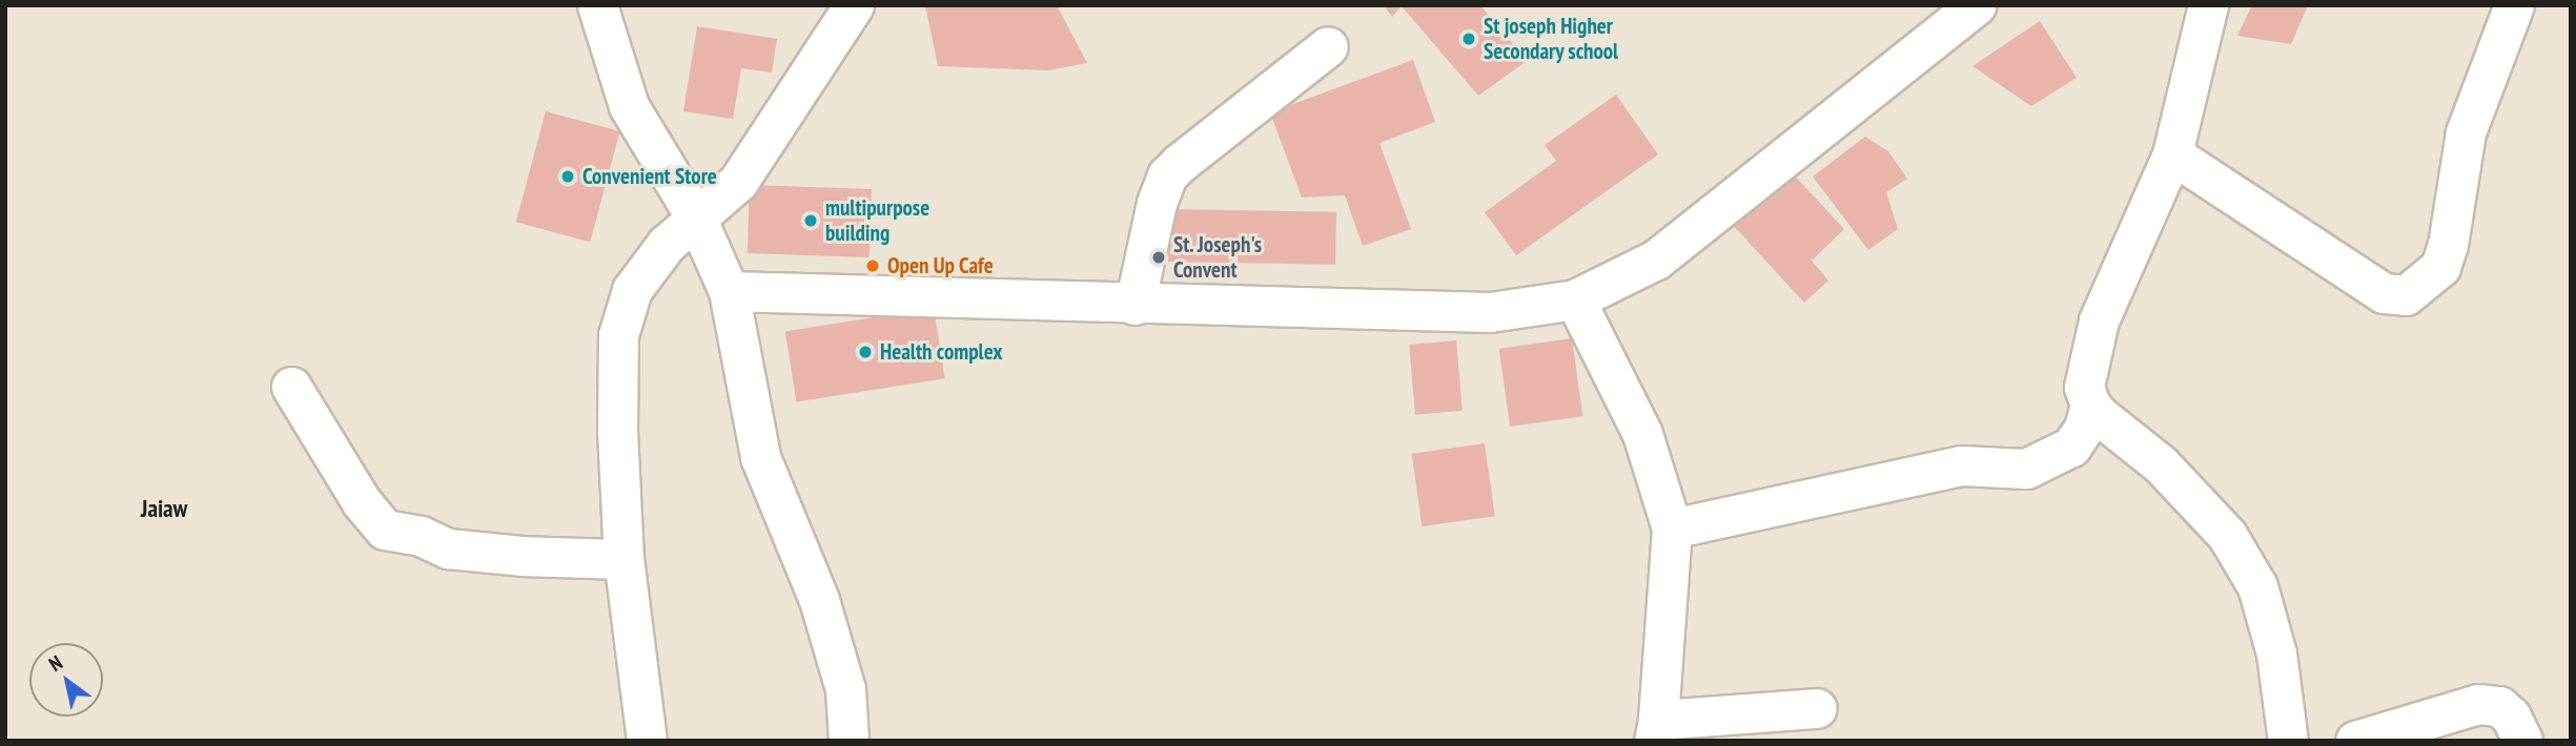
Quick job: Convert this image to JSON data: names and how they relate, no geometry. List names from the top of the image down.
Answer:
{
  "districts": ["Jaiaw"],
  "places": [
    "St joseph Higher Secondary school",
    "Convenient Store",
    "multipurpose building",
    "St. Joseph's Convent",
    "Open Up Cafe",
    "Health complex"
  ],
  "north": "top left"
}
